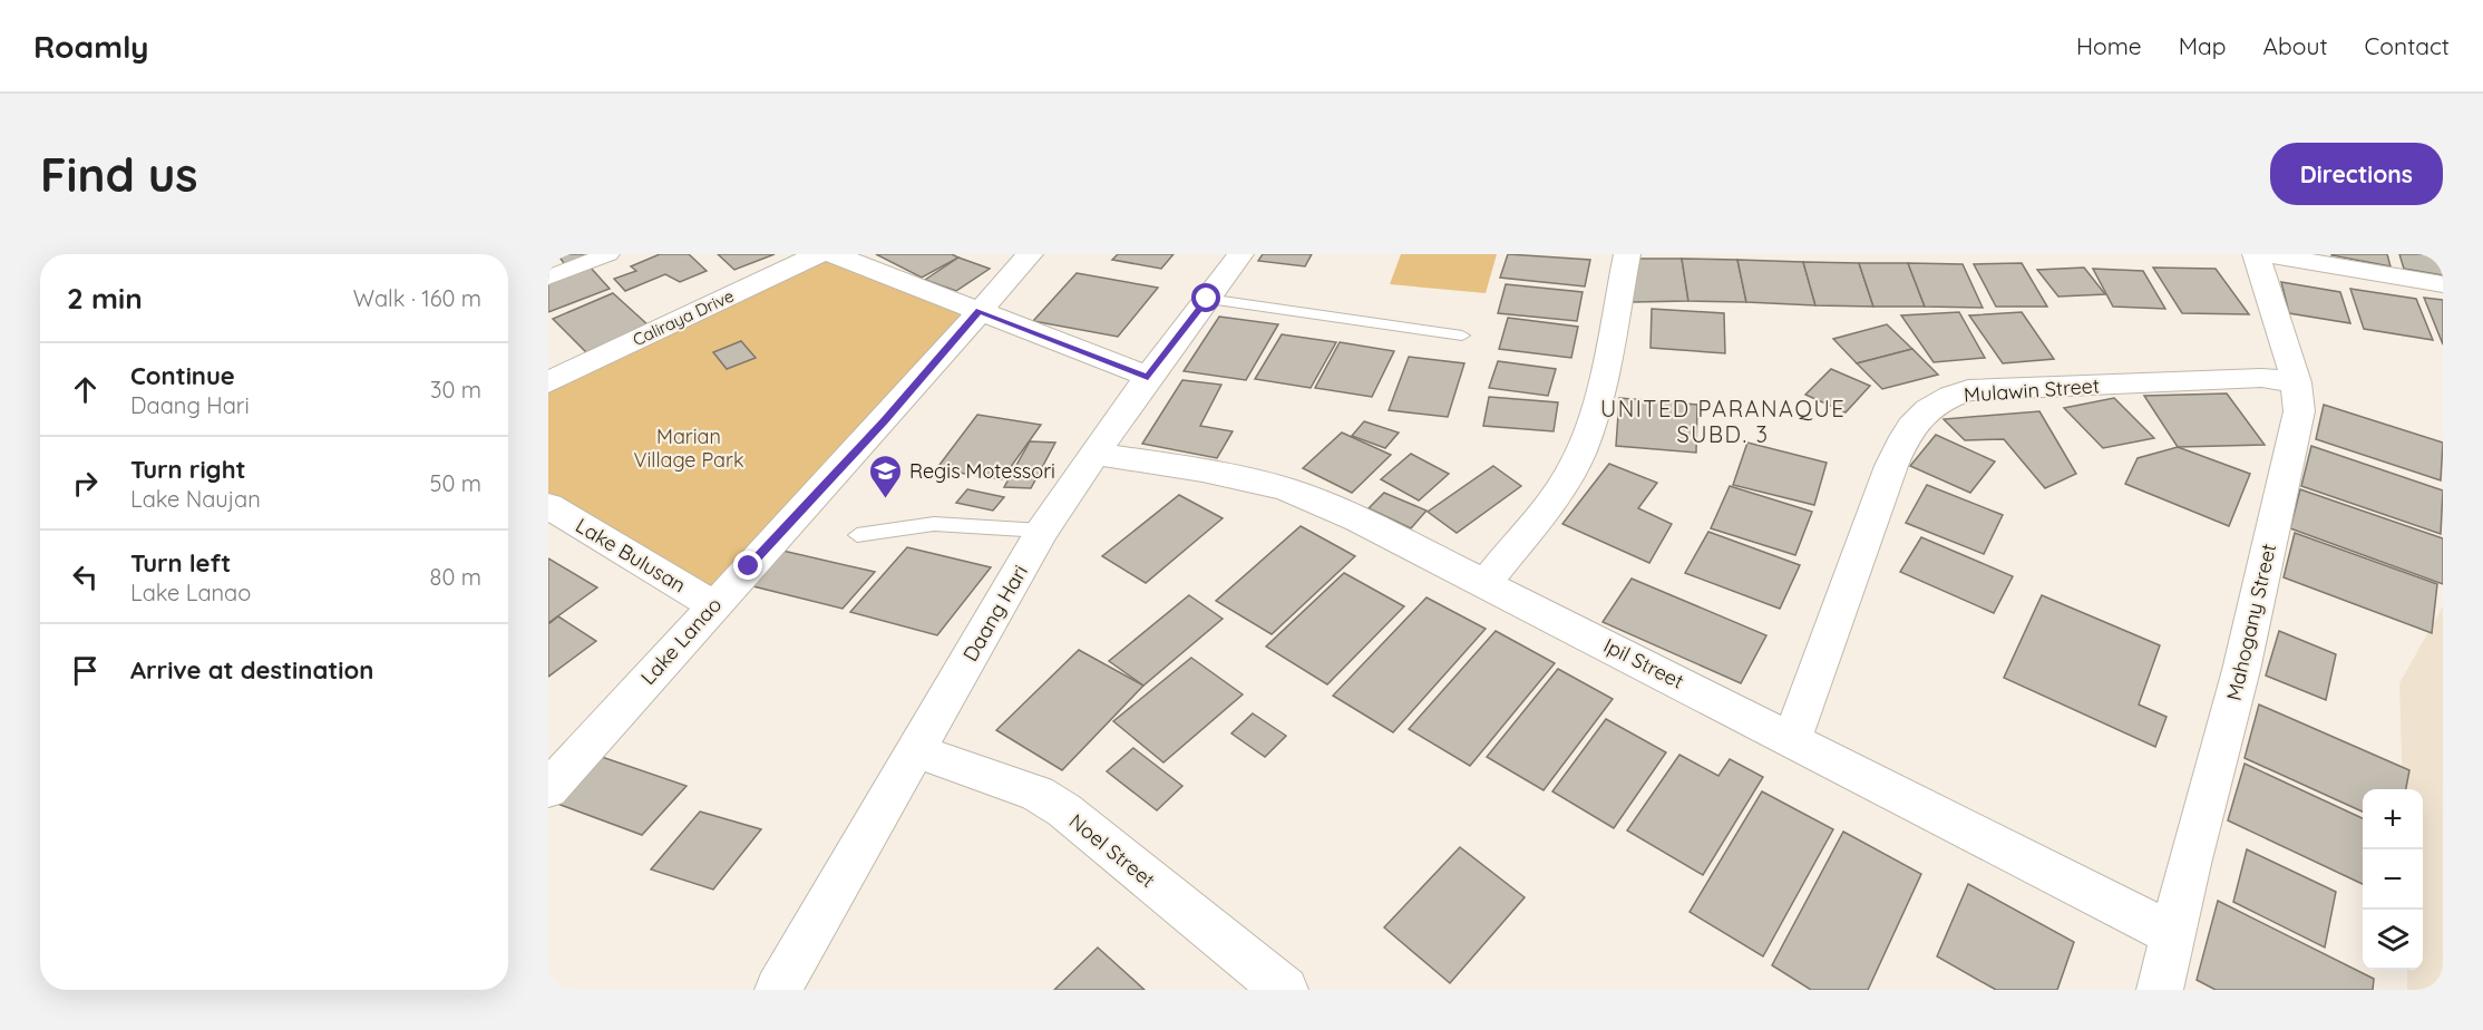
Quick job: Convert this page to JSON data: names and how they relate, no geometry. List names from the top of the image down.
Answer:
{
  "streets": {
    "street": [
      "Caliraya Drive",
      "Mulawin Street",
      "Lake Bulusan",
      "Daang Hari",
      "Mahogany Street",
      "Lake Lanao",
      "Ipil Street",
      "Noel Street"
    ]
  },
  "crossings": [
    ["Mulawin Street", "Mahogany Street"],
    ["Mulawin Street", "Ipil Street"],
    ["Lake Bulusan", "Lake Lanao"],
    ["Daang Hari", "Ipil Street"],
    ["Daang Hari", "Noel Street"],
    ["Mahogany Street", "Ipil Street"]
  ],
  "districts": ["UNITED PARANAQUE SUBD. 3"],
  "parks": ["Marian Village Park"],
  "places": {
    "school or university": ["Regis Motessori"]
  },
  "page": {
    "header": "Roamly",
    "nav": [
      "Home",
      "Map",
      "About",
      "Contact"
    ],
    "buttons": "Directions",
    "title": "Find us",
    "heading": ["2 min", "Walk · 160 m"],
    "list": [
      ["Continue", "Daang Hari", "30 m"],
      ["Turn right", "Lake Naujan", "50 m"],
      ["Turn left", "Lake Lanao", "80 m"],
      "Arrive at destination"
    ],
    "map_buttons": ["+", "−"]
  }
}
